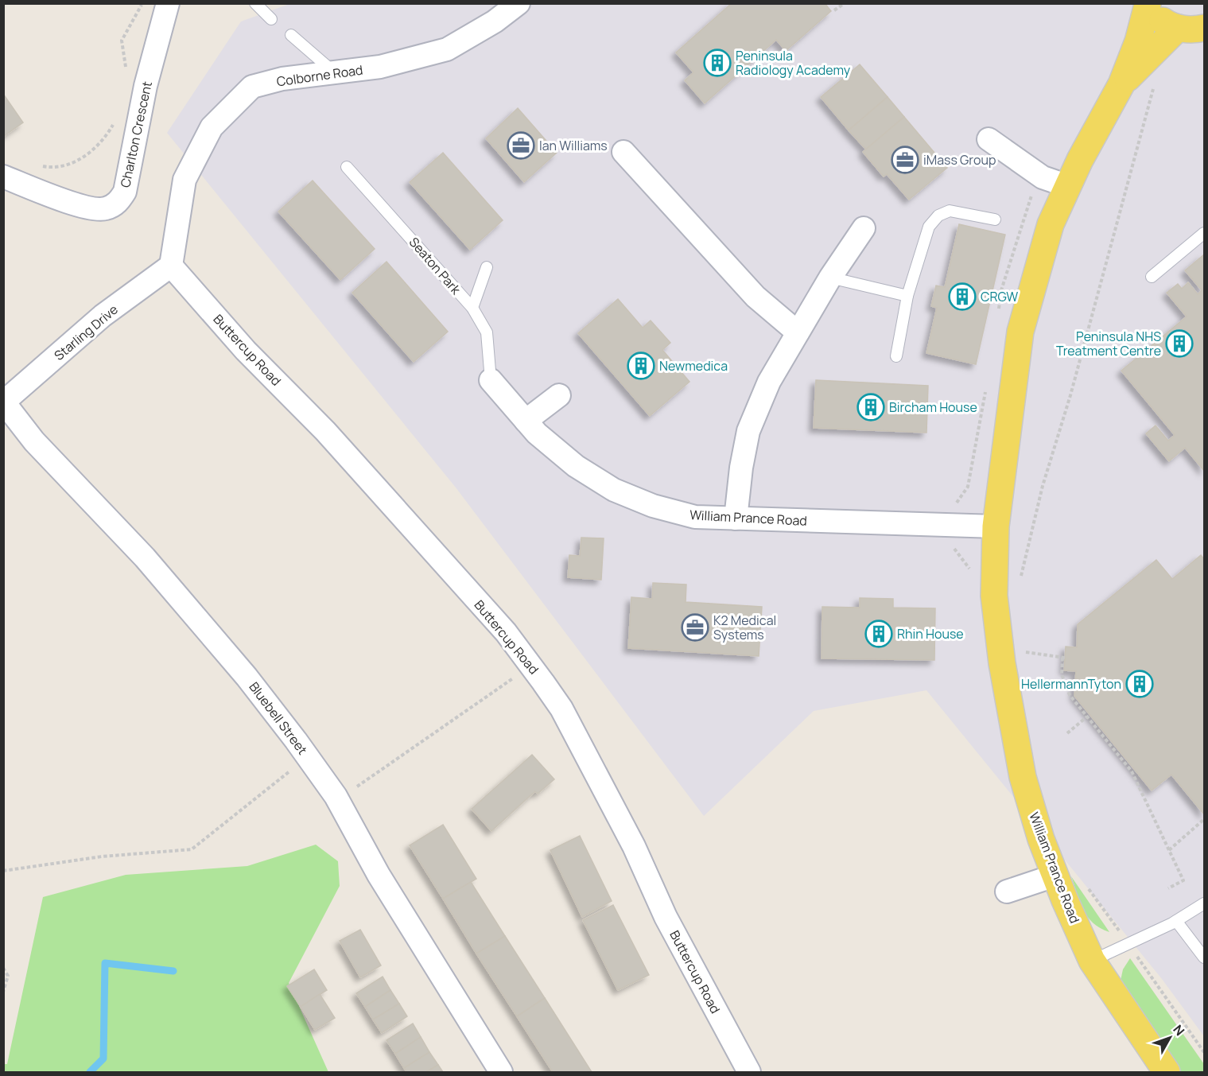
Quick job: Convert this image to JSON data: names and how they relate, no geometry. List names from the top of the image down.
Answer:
{
  "streets": {
    "main road": ["William Prance Road"],
    "street": [
      "Colborne Road",
      "Charlton Crescent",
      "Starling Drive",
      "Buttercup Road",
      "Bluebell Street"
    ],
    "lane": ["Seaton Park"]
  },
  "crossings": [
    ["Colborne Road", "Starling Drive"],
    ["Colborne Road", "Buttercup Road"],
    ["Seaton Park", "William Prance Road"],
    ["Starling Drive", "Buttercup Road"],
    ["Starling Drive", "Bluebell Street"]
  ],
  "places": {
    "building": [
      "Peninsula Radiology Academy",
      "CRGW",
      "Peninsula NHS Treatment Centre",
      "Newmedica",
      "Bircham House",
      "Rhin House",
      "HellermannTyton"
    ],
    "office": ["Ian Williams", "iMass Group", "K2 Medical Systems"]
  },
  "north": "top right"
}
